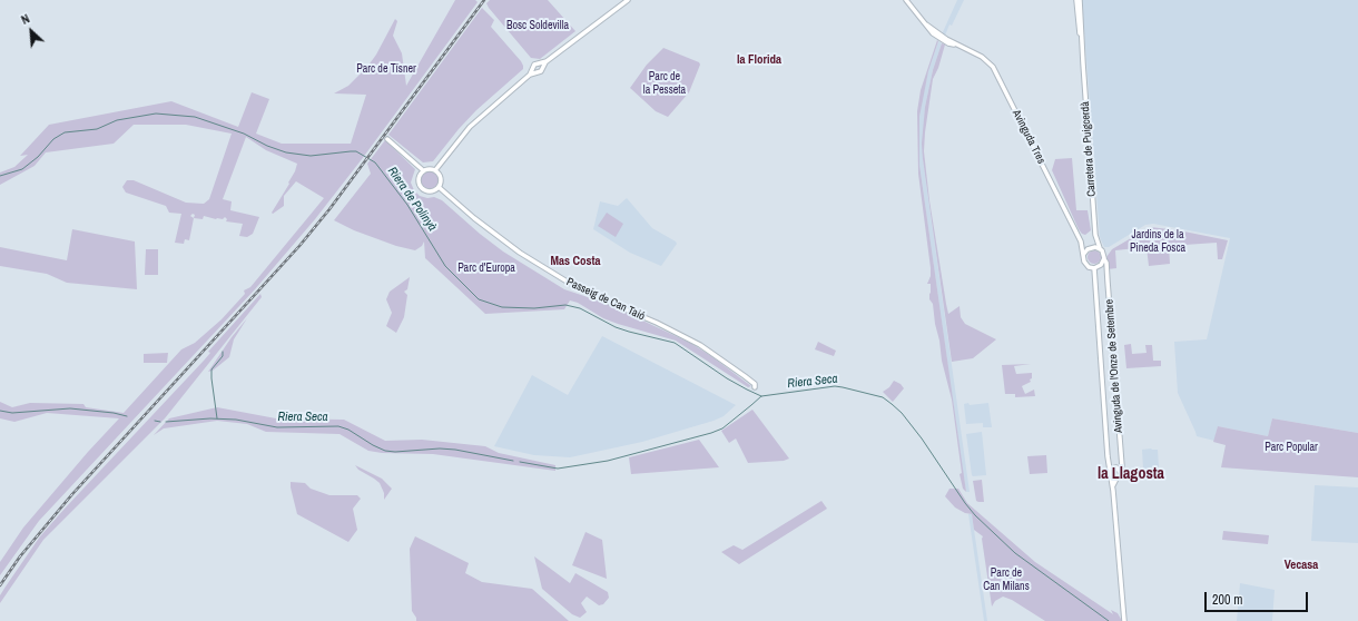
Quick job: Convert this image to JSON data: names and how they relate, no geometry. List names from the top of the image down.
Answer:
{
  "streets": {
    "main road": [
      "Avinguda Tres",
      "Carretera de Puigcerdà",
      "Passeig de Can Taió",
      "Avinguda de l'Onze de Setembre"
    ]
  },
  "crossings": [
    ["Avinguda Tres", "Carretera de Puigcerdà"],
    ["Avinguda Tres", "Avinguda de l'Onze de Setembre"],
    ["Carretera de Puigcerdà", "Avinguda de l'Onze de Setembre"]
  ],
  "districts": [
    "la Florida",
    "Mas Costa",
    "la Llagosta",
    "Vecasa"
  ],
  "water": ["Riera de Polinyà", "Riera Seca"],
  "parks": [
    "Bosc Soldevilla",
    "Parc de Tísner",
    "Parc de la Pesseta",
    "Jardins de la Pineda Fosca",
    "Parc d'Europa",
    "Parc Popular",
    "Parc de Can Milans"
  ],
  "scale_bar": "200 m",
  "north": "top left"
}
